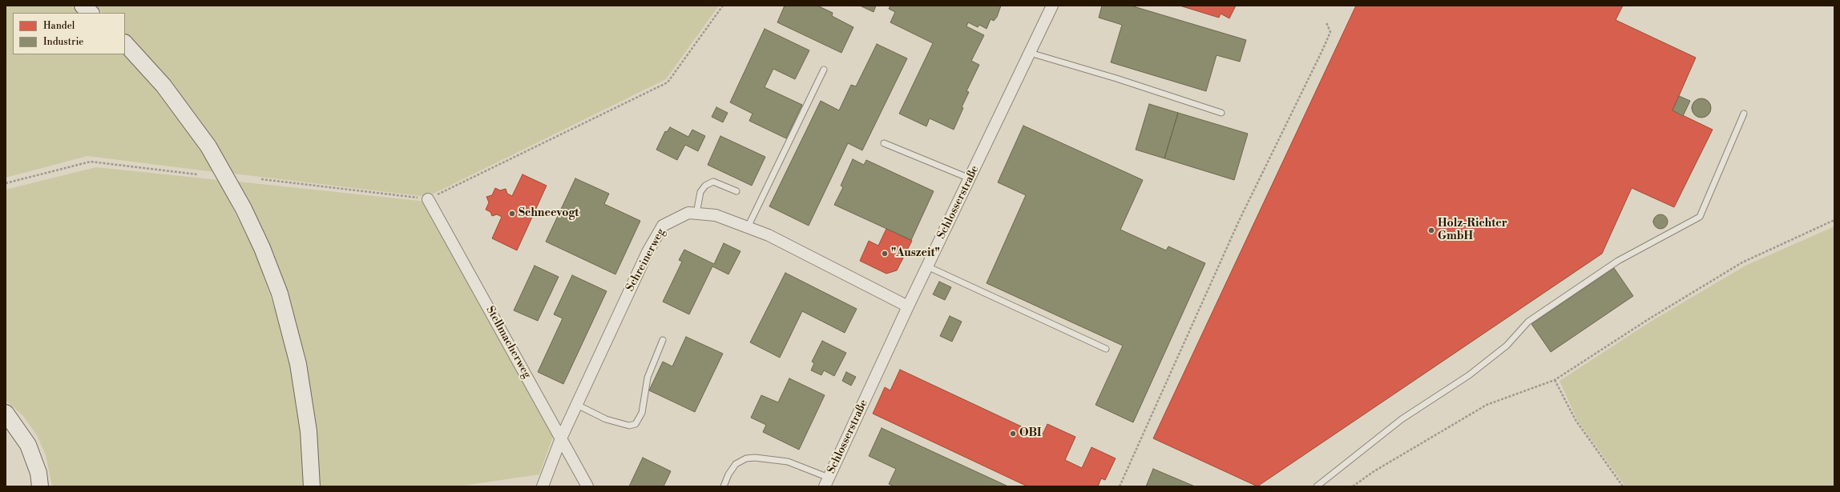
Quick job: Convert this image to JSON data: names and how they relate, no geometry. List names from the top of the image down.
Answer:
{
  "streets": {
    "street": ["Schlosserstraße", "Schreinerweg", "Stellmacherweg"]
  },
  "crossings": [
    ["Schlosserstraße", "Schreinerweg"],
    ["Schreinerweg", "Stellmacherweg"]
  ],
  "places": [
    "Schneevogt",
    "Holz-Richter GmbH",
    "\"Auszeit\"",
    "OBI"
  ],
  "legend": ["Handel", "Industrie"]
}
